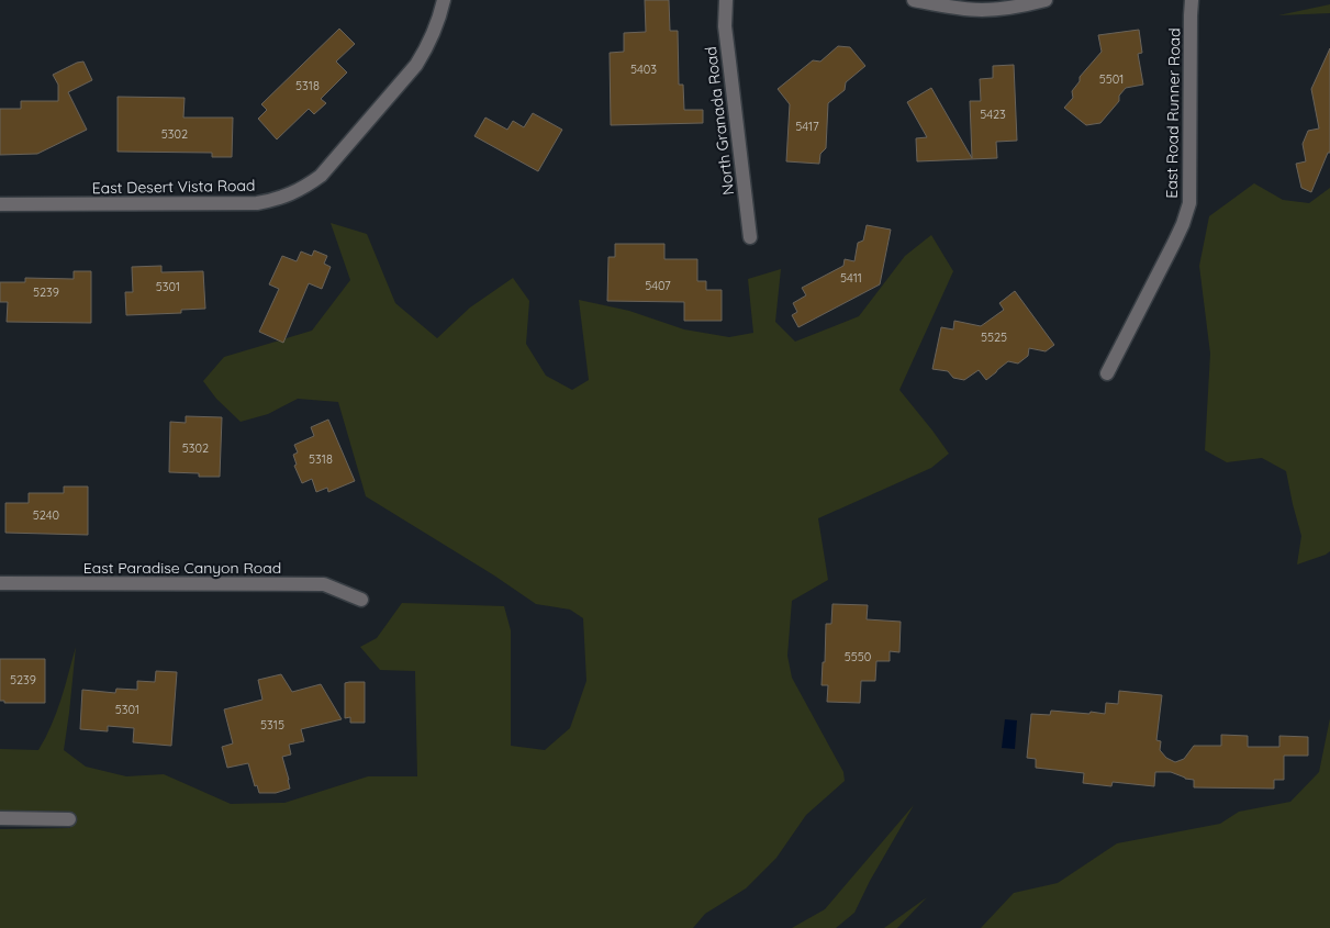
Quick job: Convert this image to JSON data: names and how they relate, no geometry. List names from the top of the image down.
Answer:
{
  "streets": {
    "street": [
      "East Road Runner Road",
      "North Granada Road",
      "East Desert Vista Road",
      "East Paradise Canyon Road"
    ]
  },
  "house_numbers": [
    "5403",
    "5501",
    "5318",
    "5423",
    "5417",
    "5302",
    "5411",
    "5407",
    "5301",
    "5239",
    "5525",
    "5302",
    "5318",
    "5240",
    "5550",
    "5239",
    "5301",
    "5315"
  ]
}
